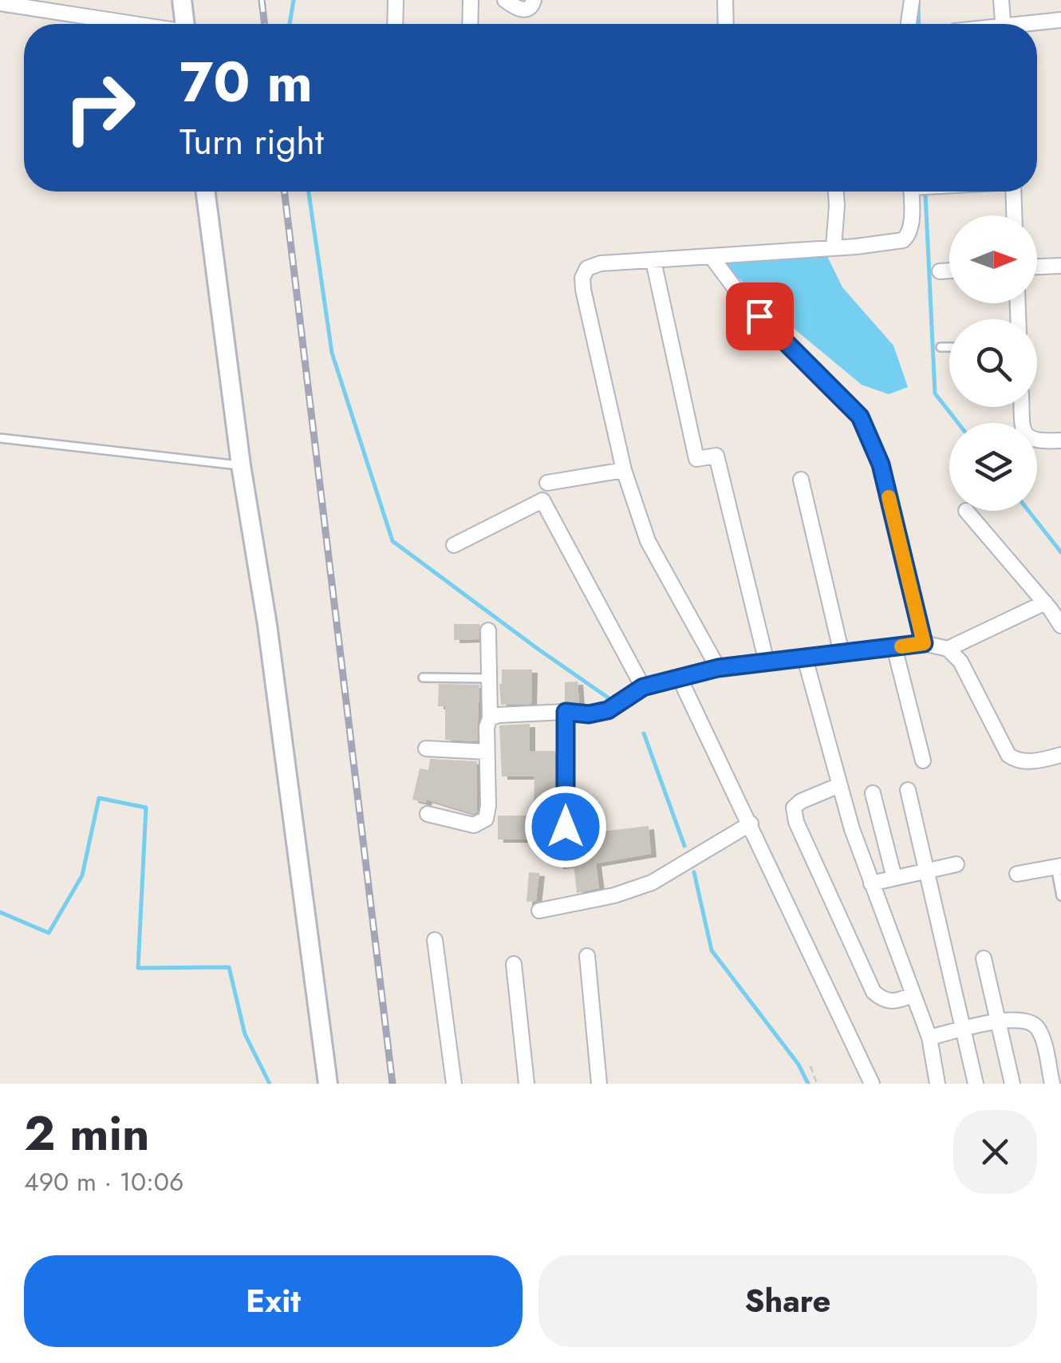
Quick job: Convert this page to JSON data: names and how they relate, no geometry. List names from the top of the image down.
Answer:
{
  "north": "right",
  "page": {
    "turn": ["70 m", "Turn right"],
    "heading": ["2 min", "490 m · 10:06"],
    "buttons": ["Exit", "Share"]
  }
}
